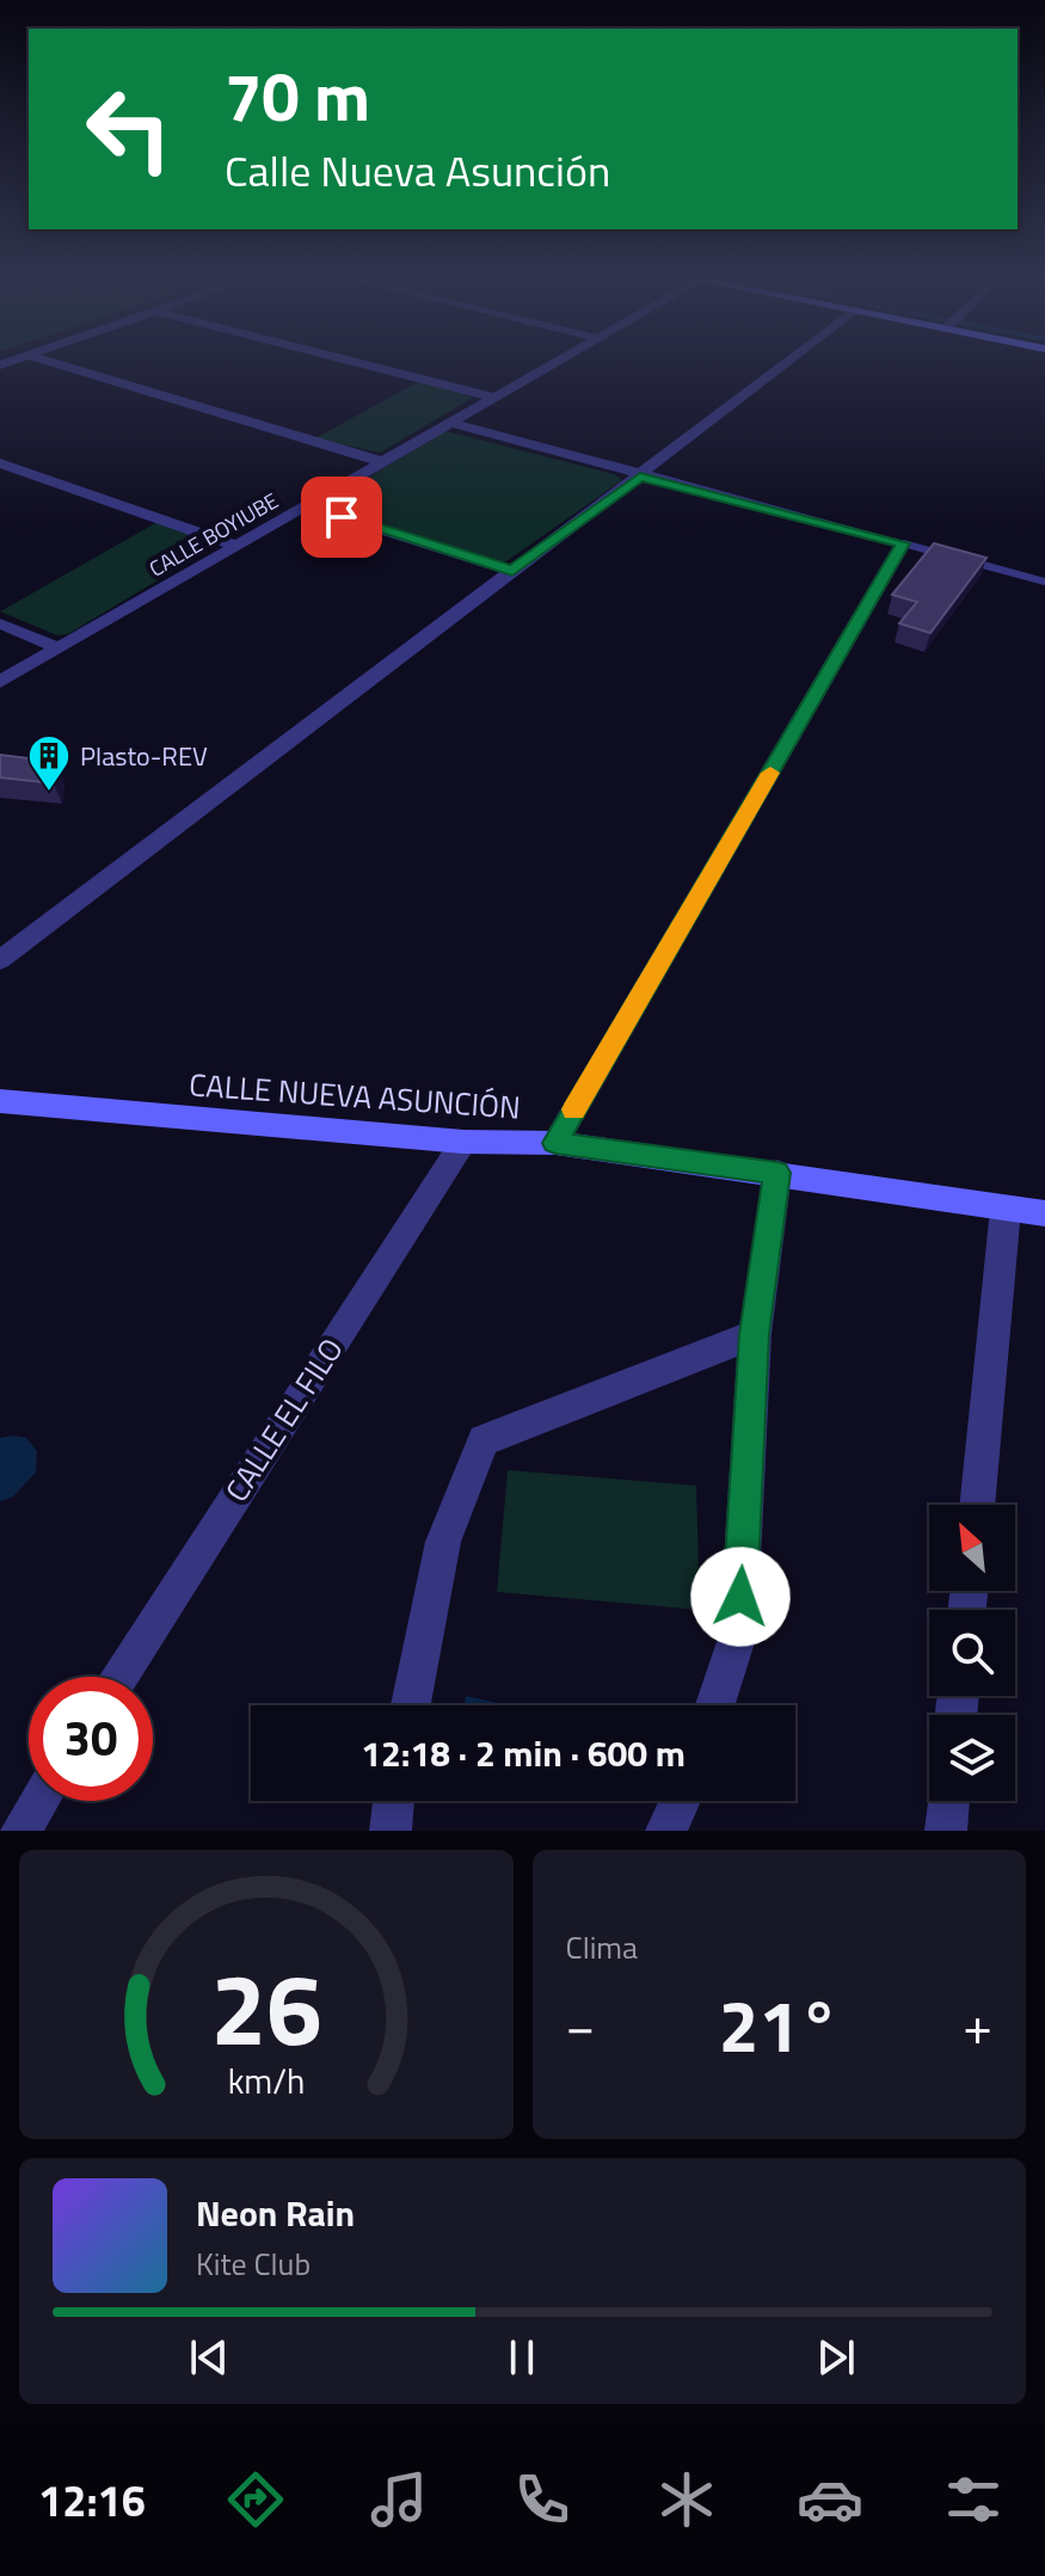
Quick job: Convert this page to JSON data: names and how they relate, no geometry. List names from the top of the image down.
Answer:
{
  "streets": {
    "main road": ["CALLE NUEVA ASUNCIÓN"],
    "street": ["CALLE BOYIUBE", "CALLE EL FILO"]
  },
  "crossings": [
    ["CALLE NUEVA ASUNCIÓN", "CALLE EL FILO"]
  ],
  "places": {
    "building": ["Plasto-REV"]
  },
  "north": "top left",
  "page": {
    "turn": ["70 m", "Calle Nueva Asunción"],
    "limit": "30",
    "trip": "12:18 · 2 min · 600 m",
    "tile": "Clima",
    "heat": ["−", "21°", "+"],
    "song": ["Neon Rain", "Kite Club"],
    "tabs": "12:16",
    "gauge": ["26", "km/h"]
  }
}
